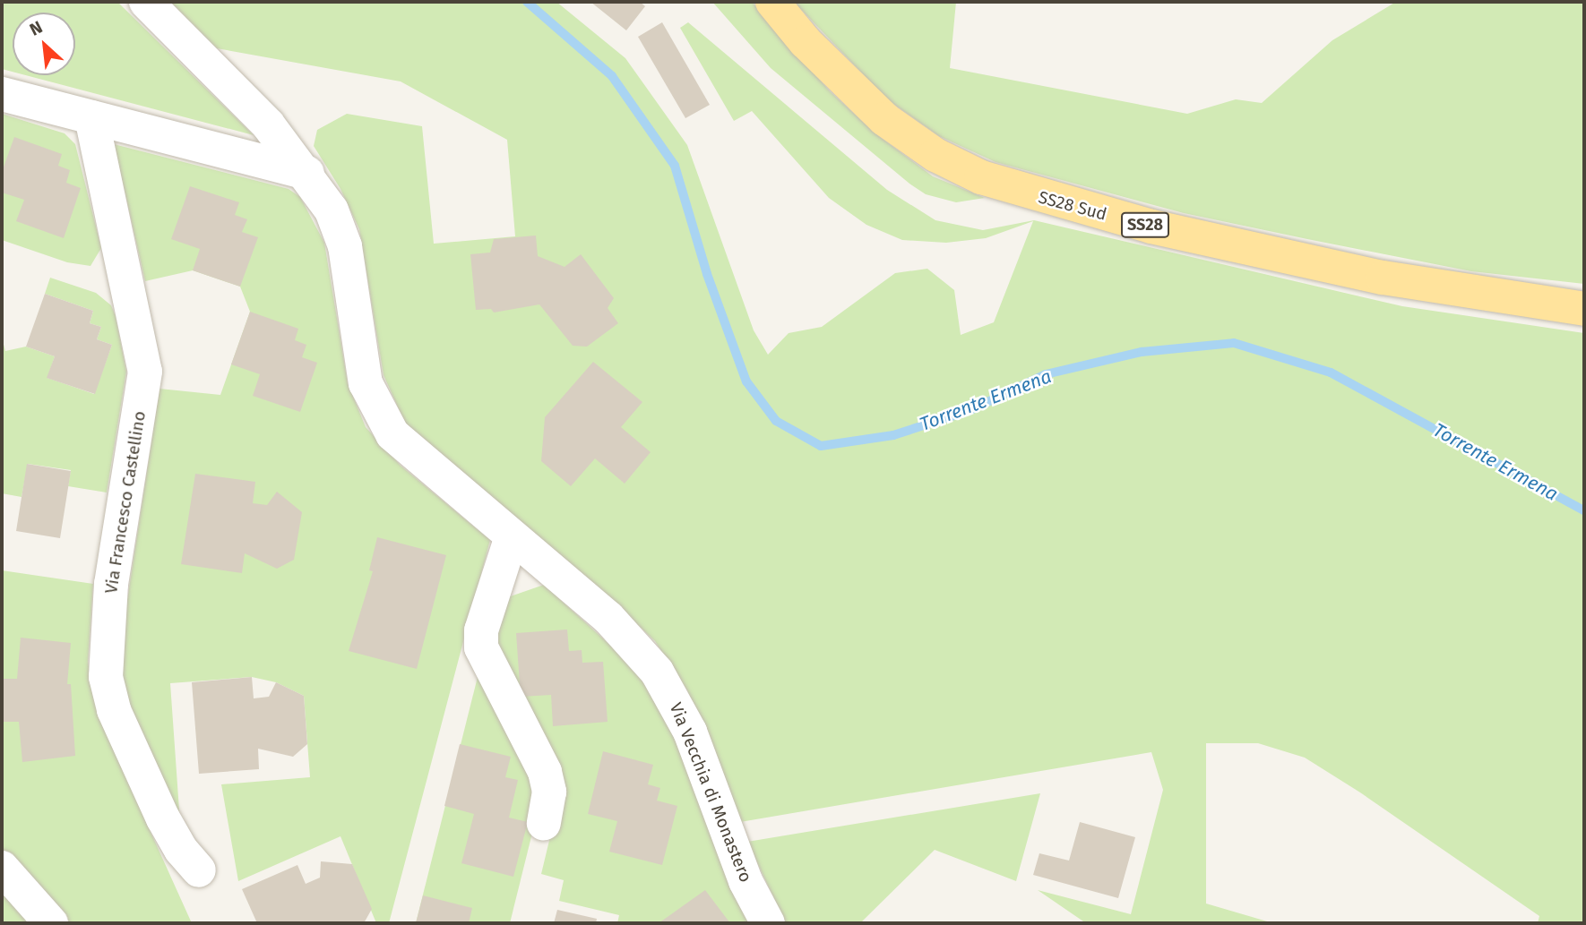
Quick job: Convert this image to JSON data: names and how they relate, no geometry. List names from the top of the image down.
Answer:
{
  "streets": {
    "main road": ["SS28 Sud", "SS28"],
    "street": ["Via Francesco Castellino", "Via Vecchia di Monastero"]
  },
  "water": ["Torrente Ermena"],
  "north": "top left"
}
